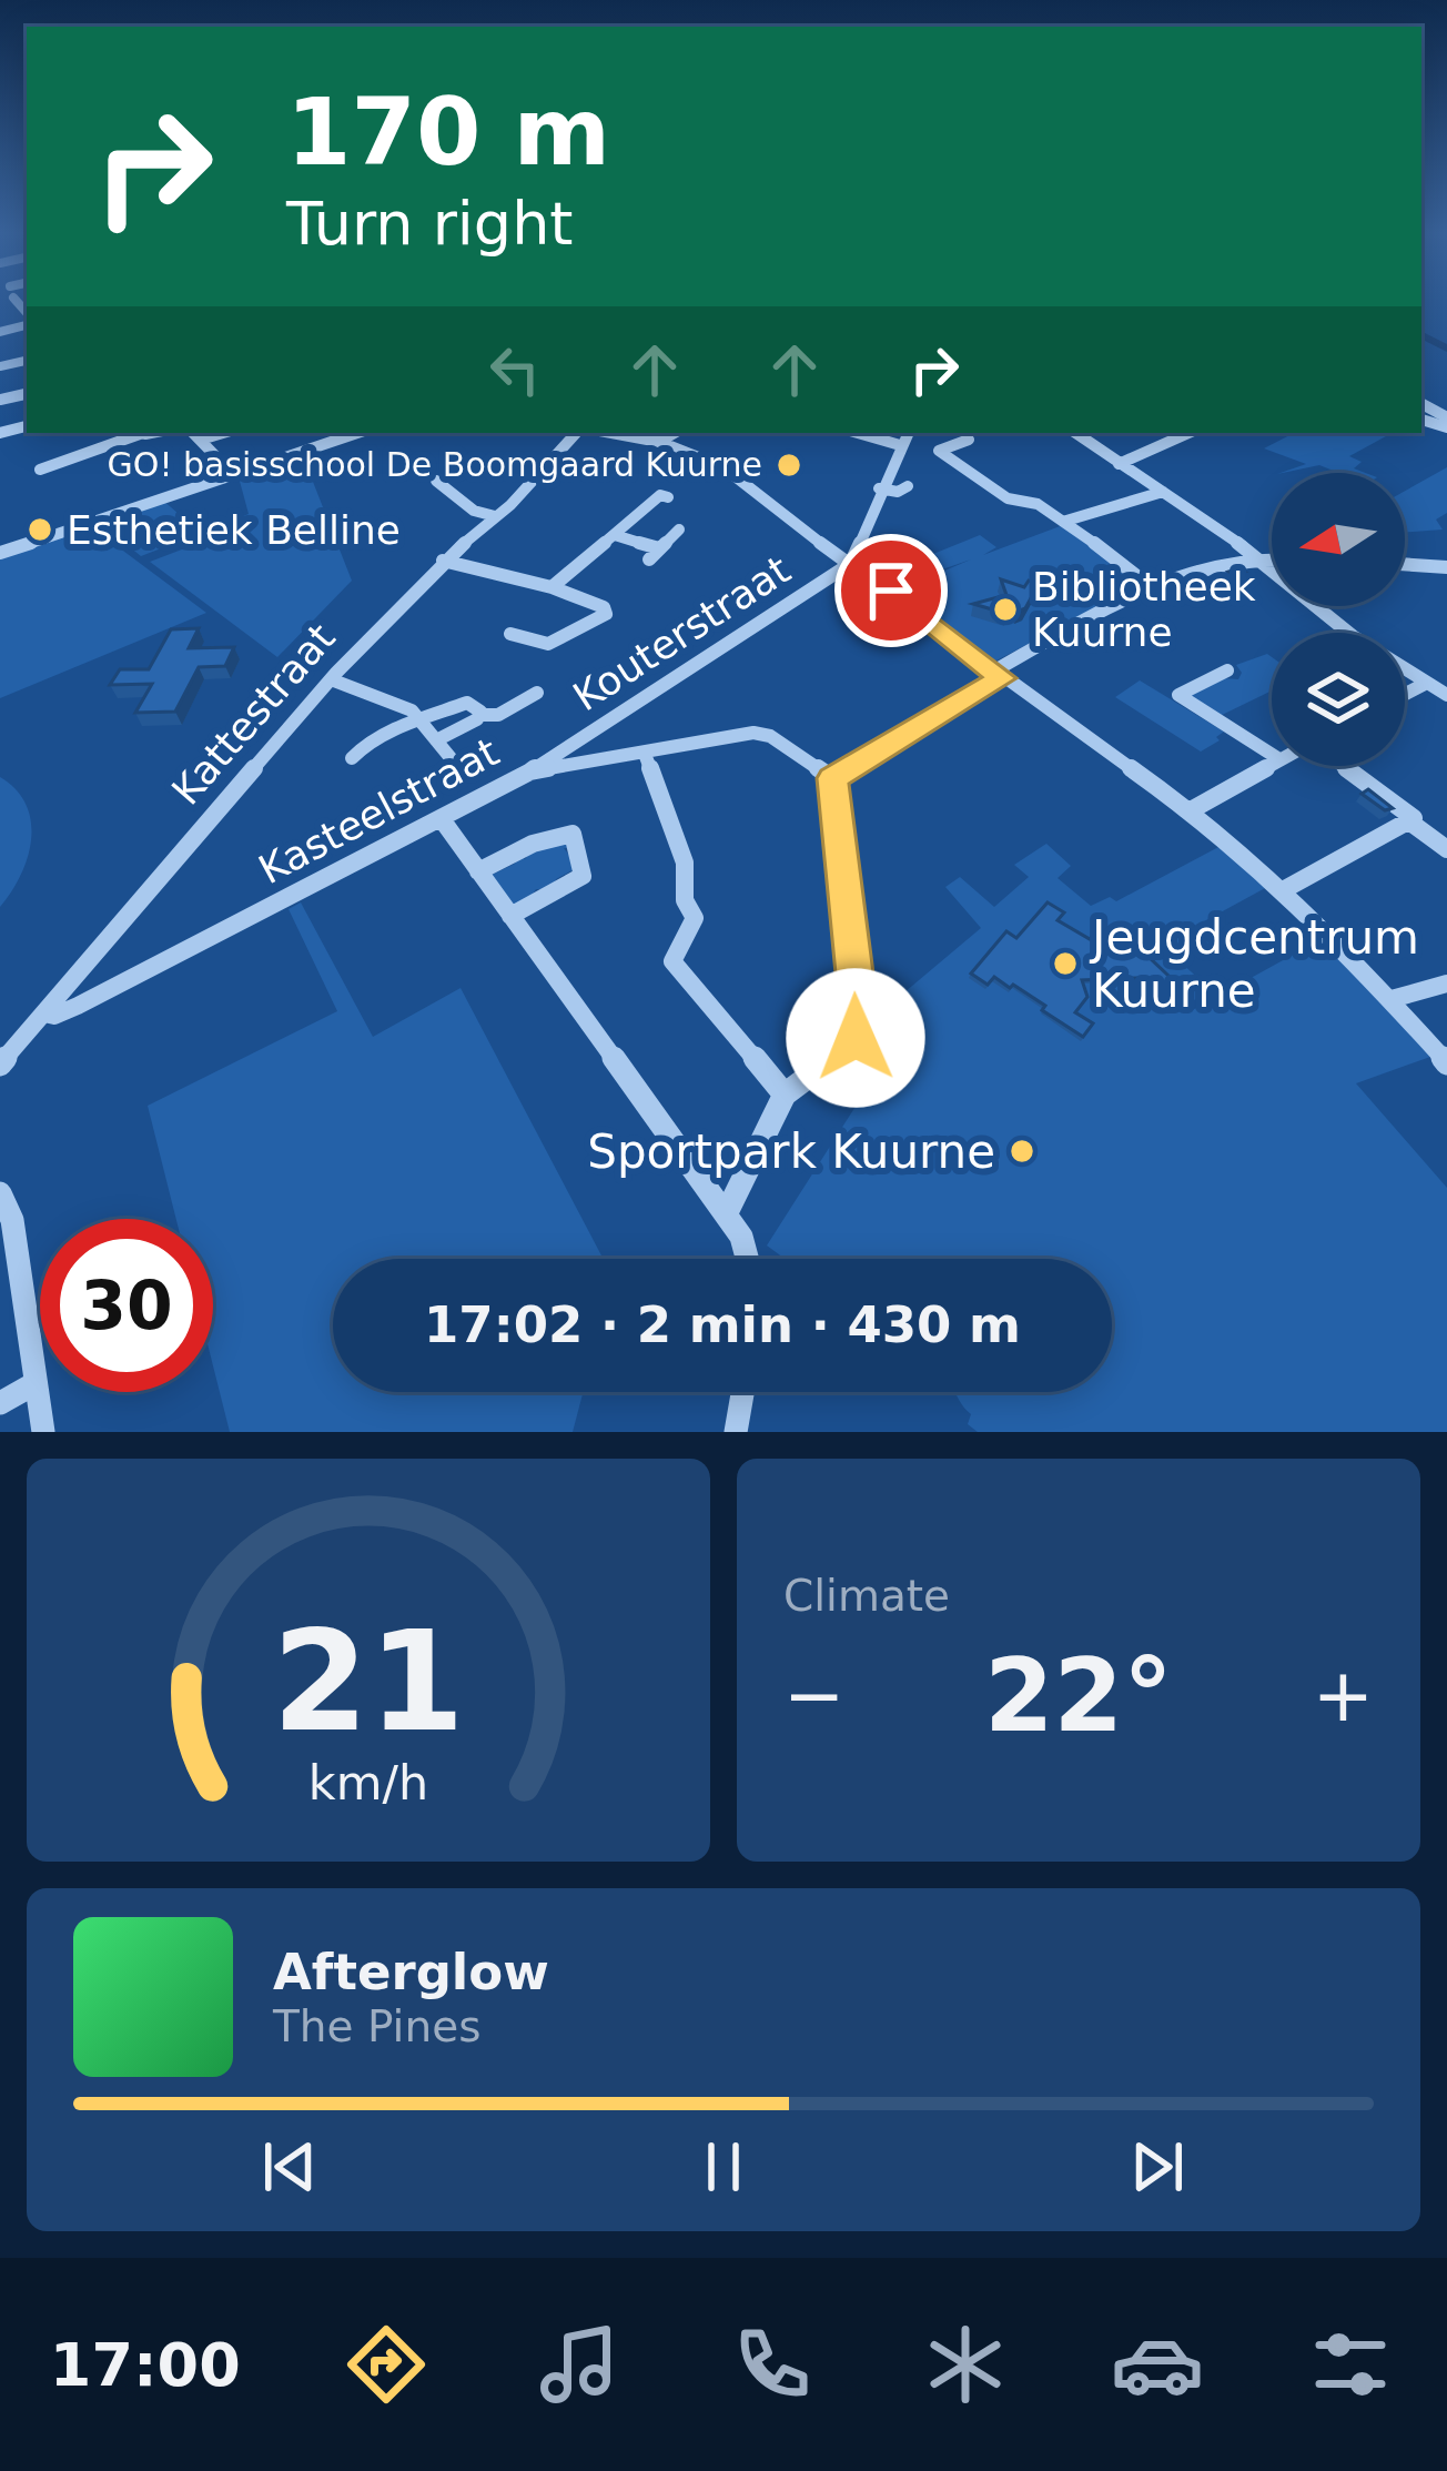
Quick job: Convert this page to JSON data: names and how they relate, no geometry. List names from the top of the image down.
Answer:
{
  "streets": {
    "street": ["Kouterstraat", "Kattestraat", "Kasteelstraat"]
  },
  "crossings": [
    ["Kouterstraat", "Kasteelstraat"],
    ["Kattestraat", "Kasteelstraat"]
  ],
  "places": [
    "GO! basisschool De Boomgaard Kuurne",
    "Esthetiek Belline",
    "Bibliotheek Kuurne",
    "Jeugdcentrum Kuurne",
    "Sportpark Kuurne"
  ],
  "north": "left",
  "page": {
    "turn": ["170 m", "Turn right"],
    "limit": "30",
    "trip": "17:02 · 2 min · 430 m",
    "tile": "Climate",
    "heat": ["−", "22°", "+"],
    "song": ["Afterglow", "The Pines"],
    "tabs": "17:00",
    "gauge": ["21", "km/h"]
  }
}
